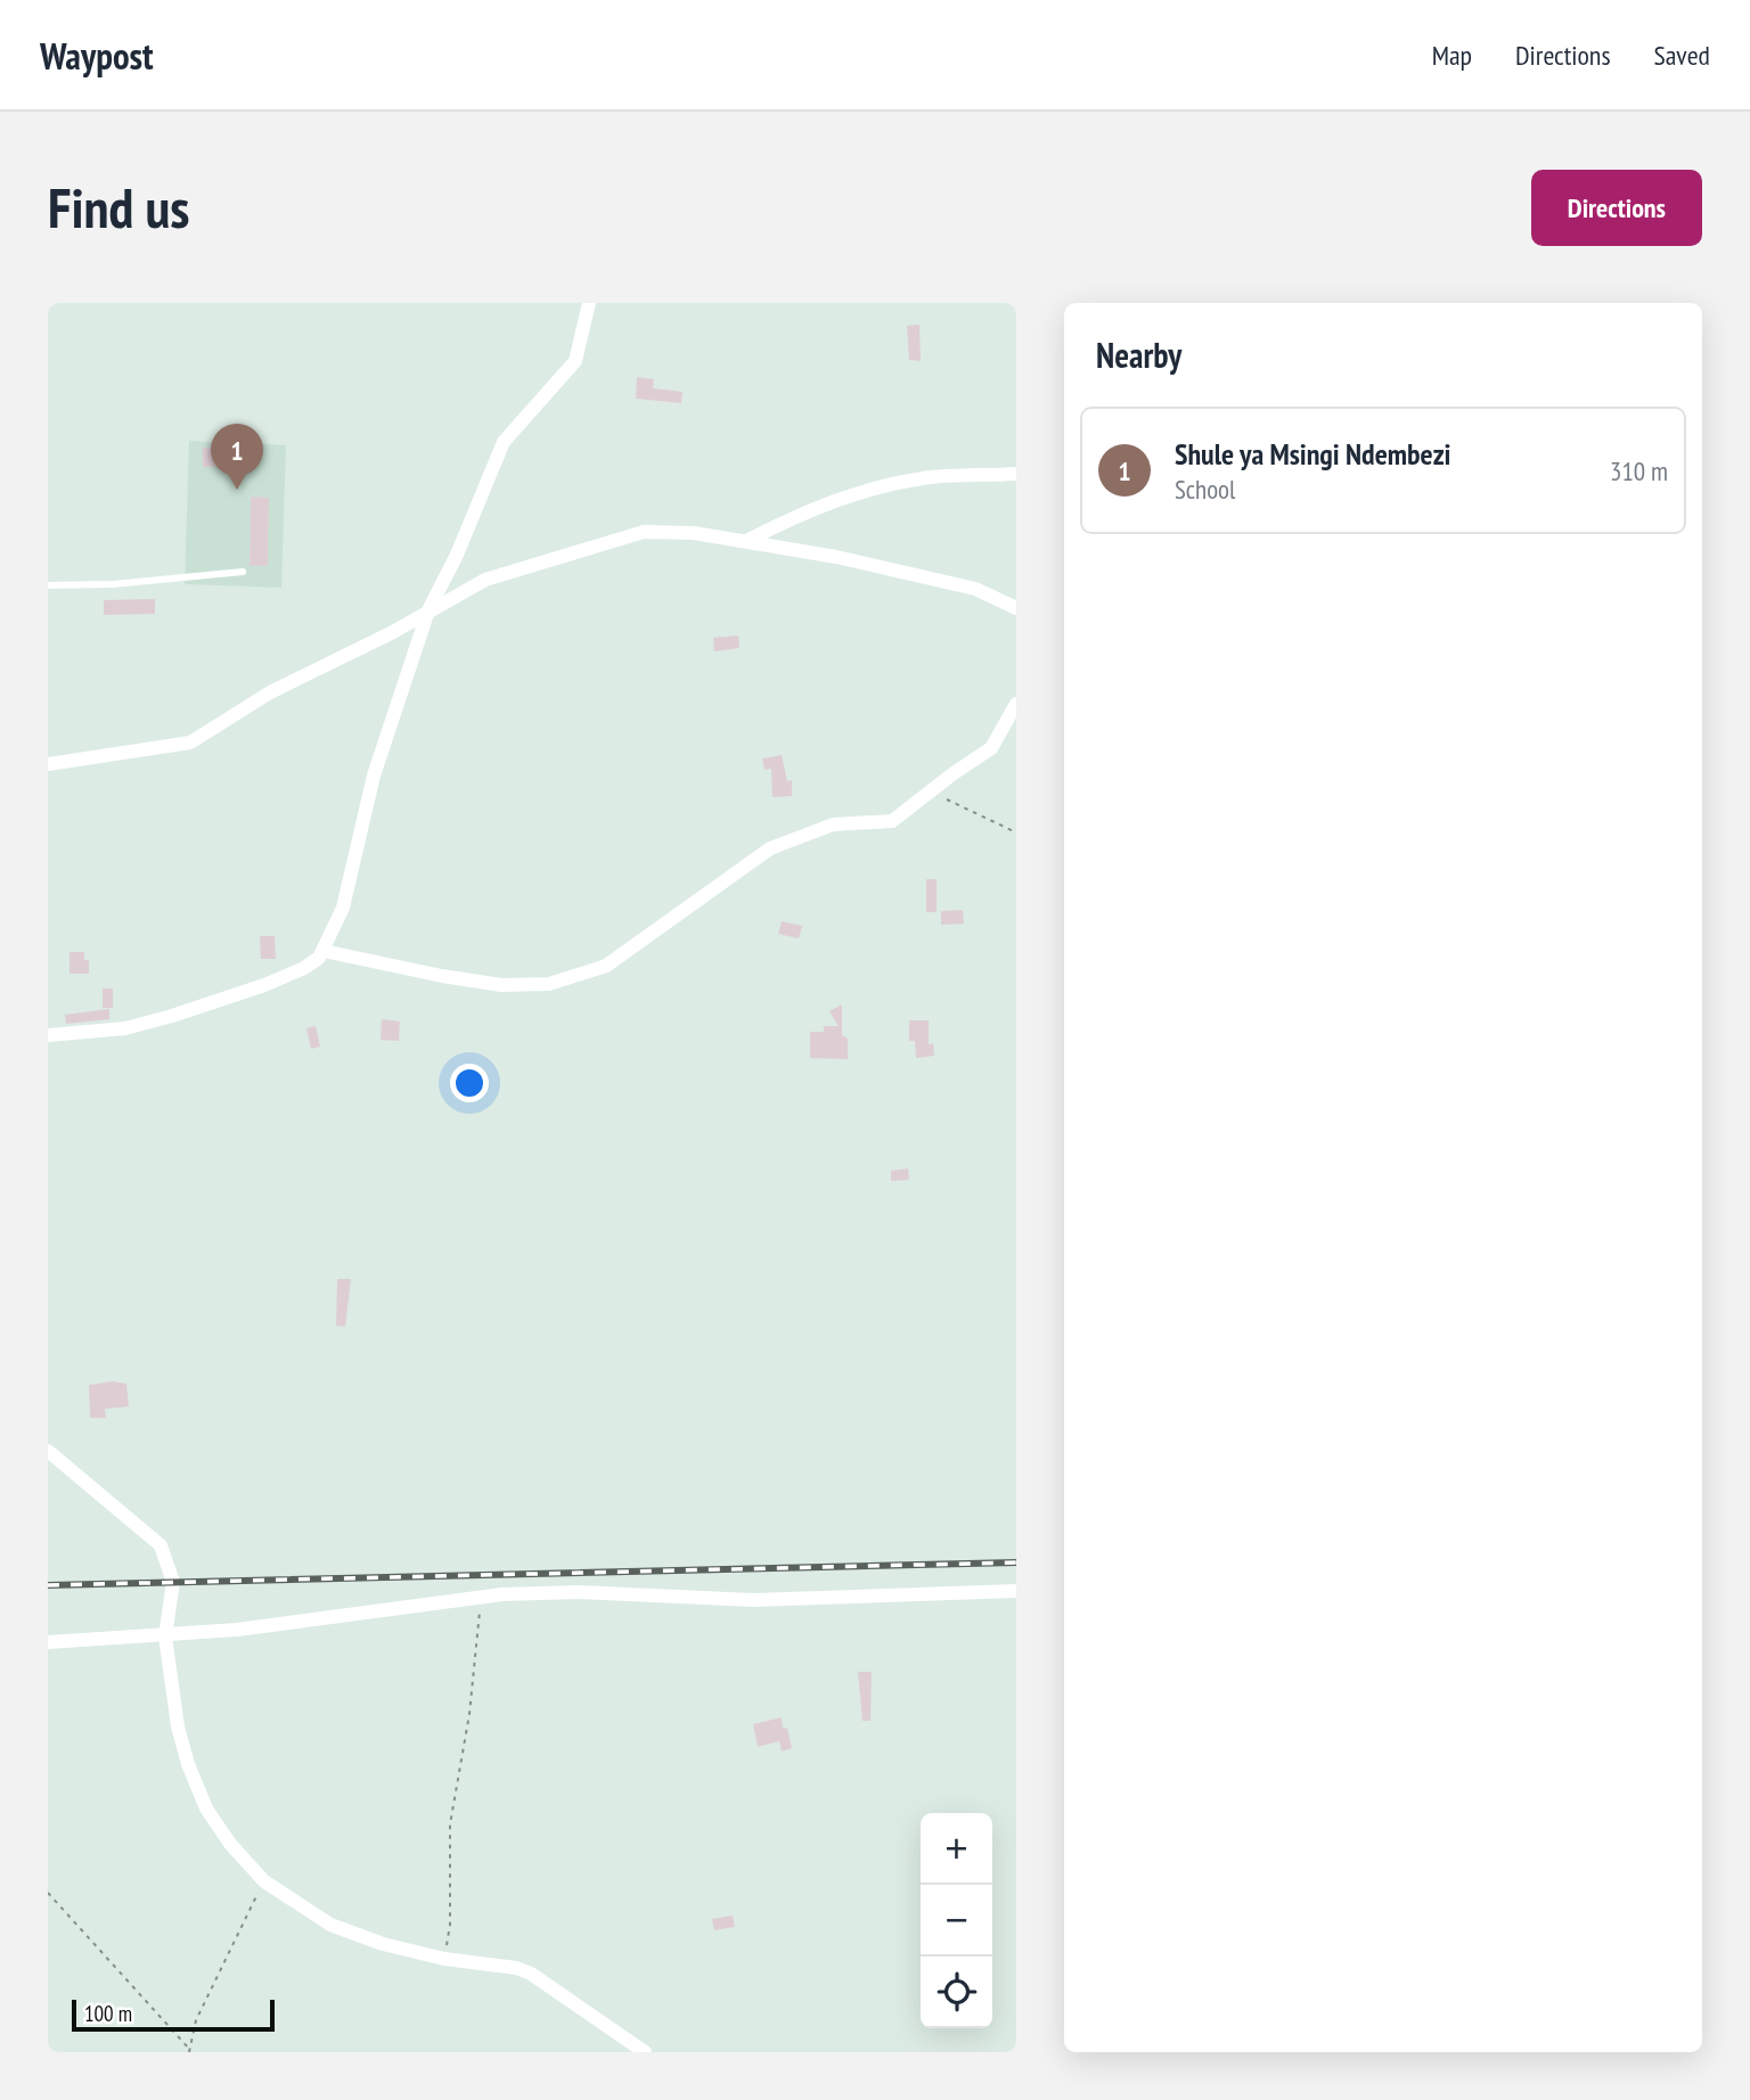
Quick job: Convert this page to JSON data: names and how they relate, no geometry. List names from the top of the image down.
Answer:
{
  "scale_bar": "100 m",
  "page": {
    "header": "Waypost",
    "nav": ["Map", "Directions", "Saved"],
    "buttons": "Directions",
    "title": "Find us",
    "heading": "Nearby",
    "list": [
      {
        "mark": "1",
        "name": "Shule ya Msingi Ndembezi",
        "note": "School",
        "value": "310 m"
      }
    ],
    "pins": "1",
    "map_buttons": ["+", "−"],
    "scale": "100 m"
  }
}
